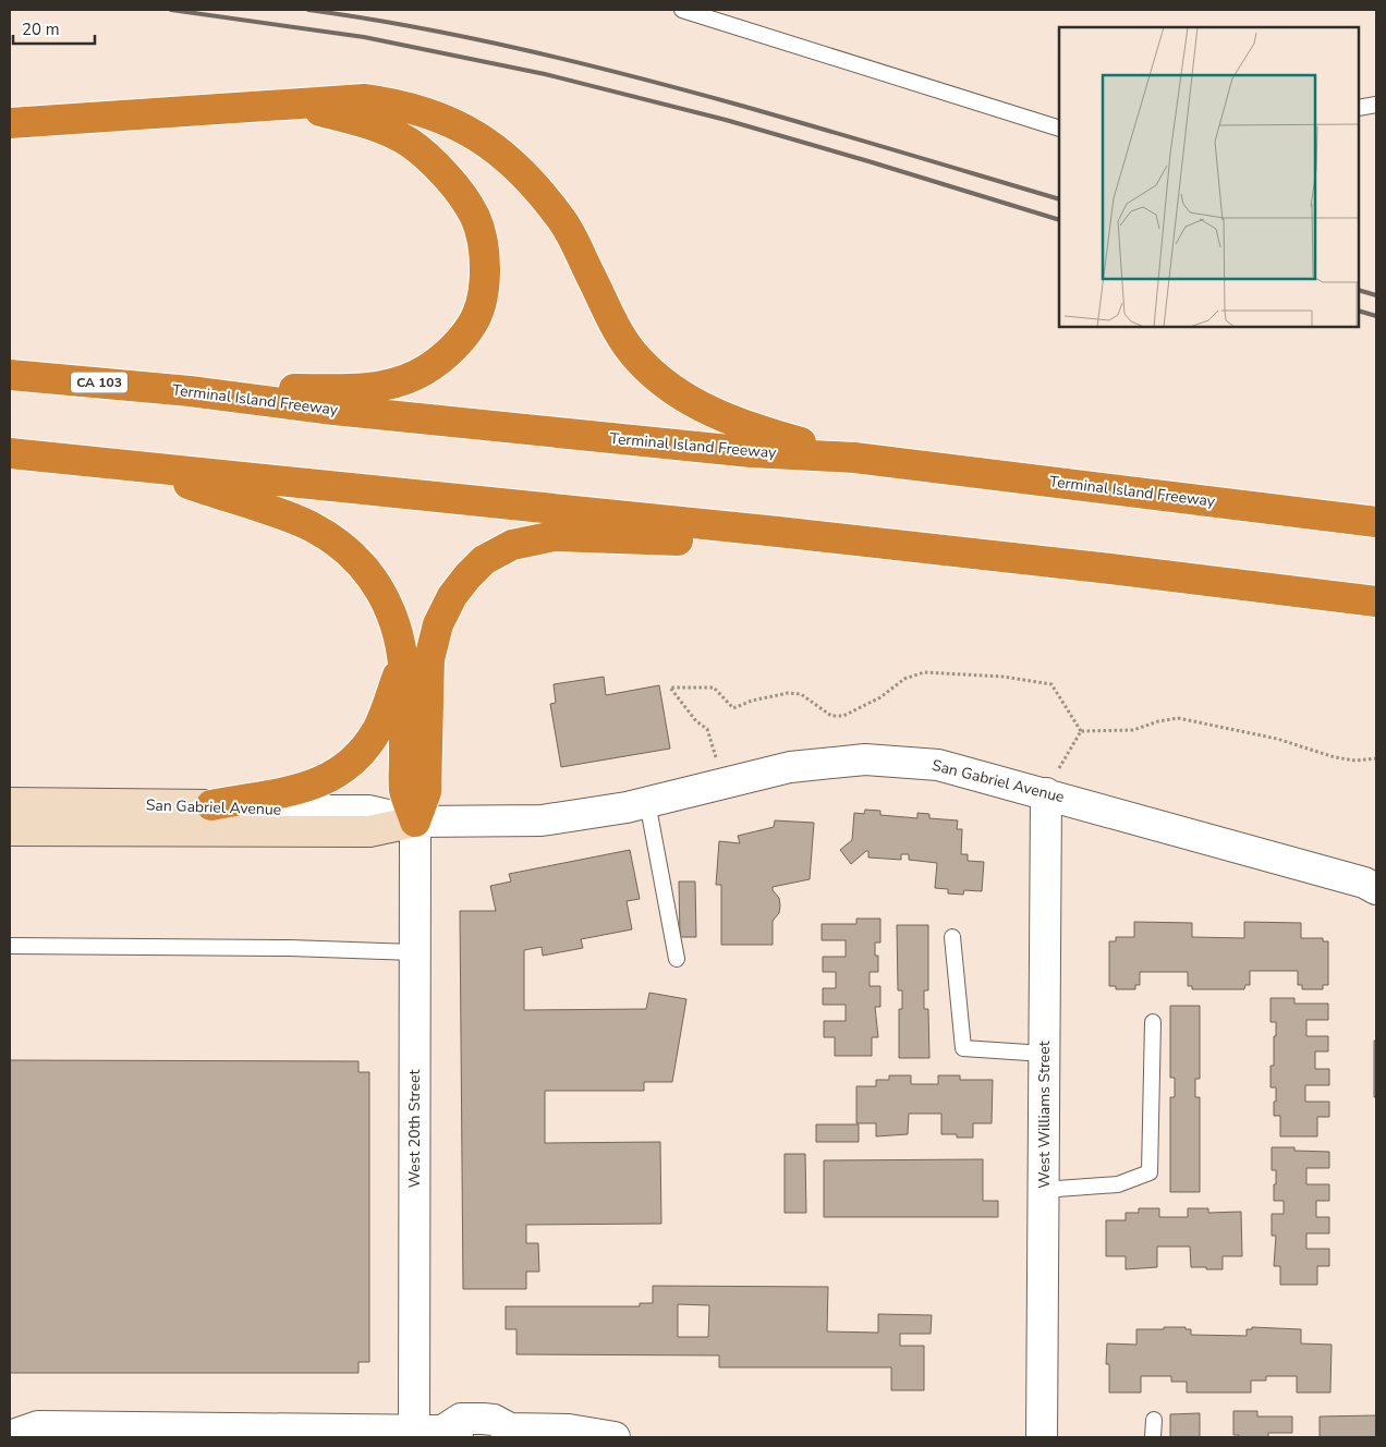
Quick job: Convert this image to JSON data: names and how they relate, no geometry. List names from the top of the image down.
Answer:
{
  "streets": {
    "highway": ["CA 103", "Terminal Island Freeway"],
    "main road": ["San Gabriel Avenue"],
    "street": ["West Williams Street", "West 20th Street"]
  },
  "crossings": [
    ["San Gabriel Avenue", "West Williams Street"],
    ["San Gabriel Avenue", "West 20th Street"]
  ],
  "scale_bar": "20 m"
}
